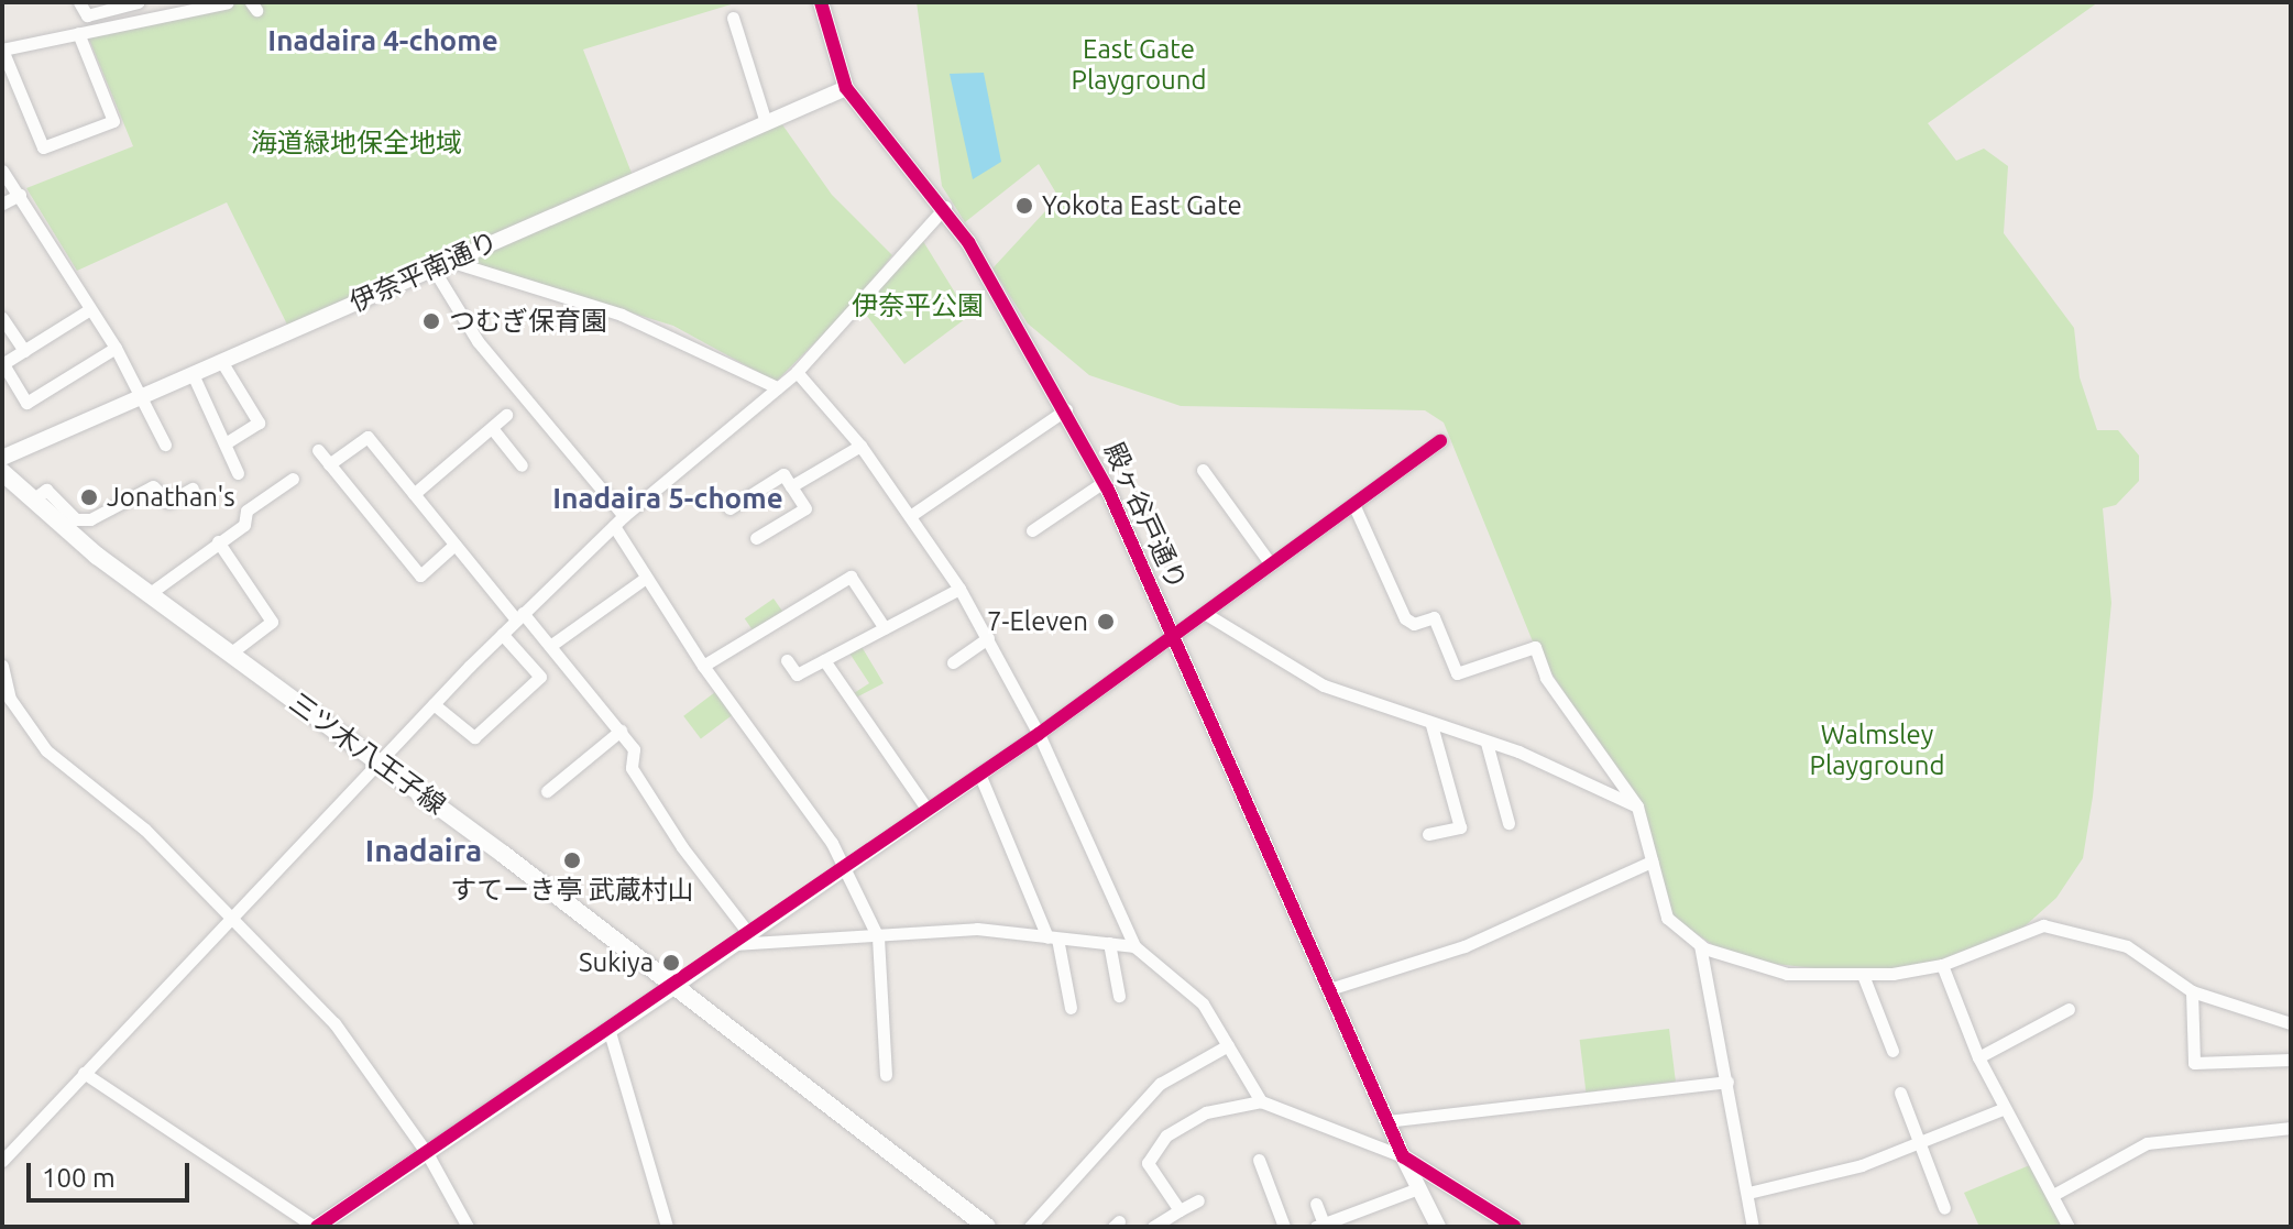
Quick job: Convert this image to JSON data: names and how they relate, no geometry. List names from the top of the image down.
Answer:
{
  "streets": {
    "main road": ["三ツ木八王子線"],
    "street": ["伊奈平南通り", "殿ヶ谷戸通り"]
  },
  "crossings": [
    ["伊奈平南通り", "殿ヶ谷戸通り"]
  ],
  "districts": ["Inadaira 4-chome", "Inadaira 5-chome", "Inadaira"],
  "parks": [
    "East Gate Playground",
    "海道緑地保全地域",
    "伊奈平公園",
    "Walmsley Playground"
  ],
  "places": [
    "Yokota East Gate",
    "つむぎ保育園",
    "Jonathan's",
    "7-Eleven",
    "すてーき亭 武蔵村山",
    "Sukiya"
  ],
  "scale_bar": "100 m"
}
